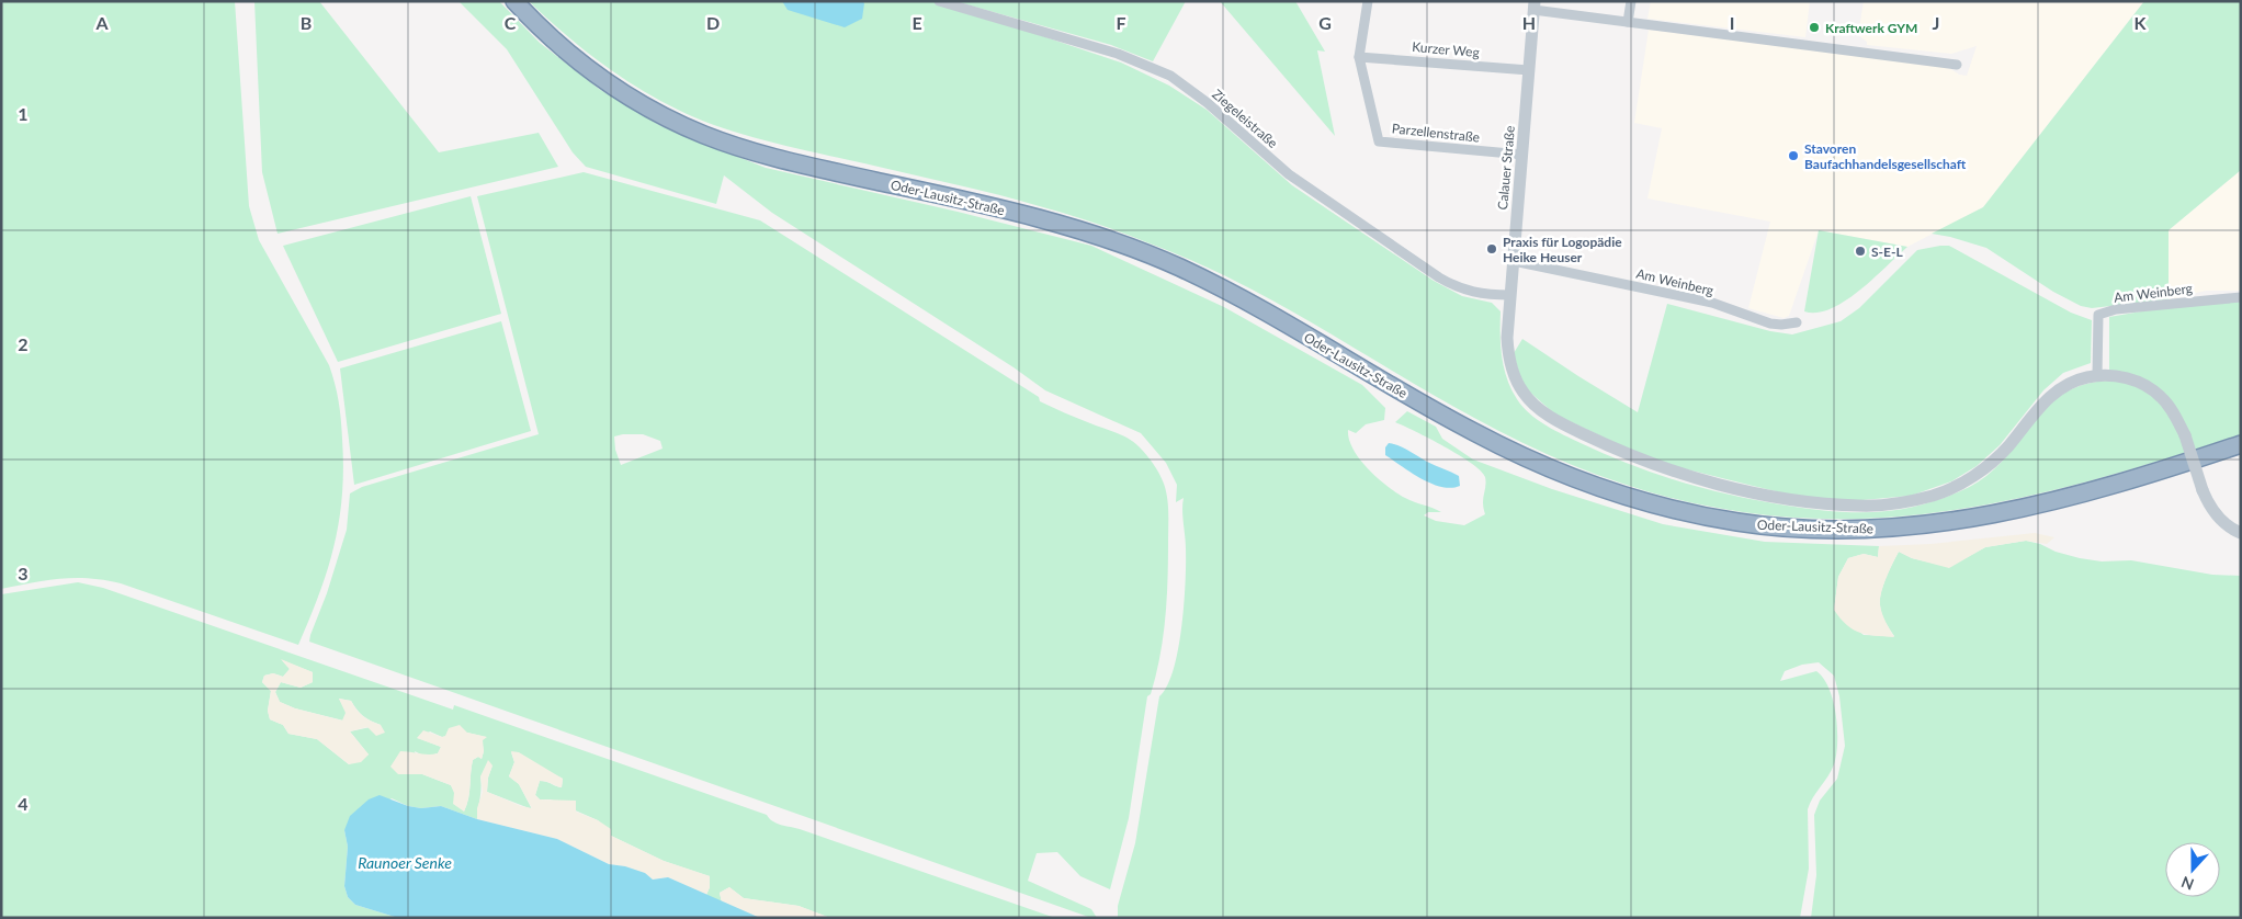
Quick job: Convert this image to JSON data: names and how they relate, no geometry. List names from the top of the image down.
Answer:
{
  "streets": {
    "highway": ["Oder-Lausitz-Straße"],
    "street": [
      "Kurzer Weg",
      "Ziegeleistraße",
      "Parzellenstraße",
      "Calauer Straße",
      "Am Weinberg"
    ]
  },
  "crossings": [
    ["Kurzer Weg", "Parzellenstraße"],
    ["Kurzer Weg", "Calauer Straße"],
    ["Ziegeleistraße", "Calauer Straße"],
    ["Parzellenstraße", "Calauer Straße"],
    ["Calauer Straße", "Am Weinberg"]
  ],
  "water": ["Raunoer Senke"],
  "places": [
    "Kraftwerk GYM",
    "Stavoren Baufachhandelsgesellschaft",
    "Praxis für Logopädie Heike Heuser",
    "S-E-L"
  ],
  "north": "bottom",
  "grid": {
    "columns": [
      "A",
      "B",
      "C",
      "D",
      "E",
      "F",
      "G",
      "H",
      "I",
      "J",
      "K"
    ],
    "rows": [
      "1",
      "2",
      "3",
      "4"
    ]
  }
}
